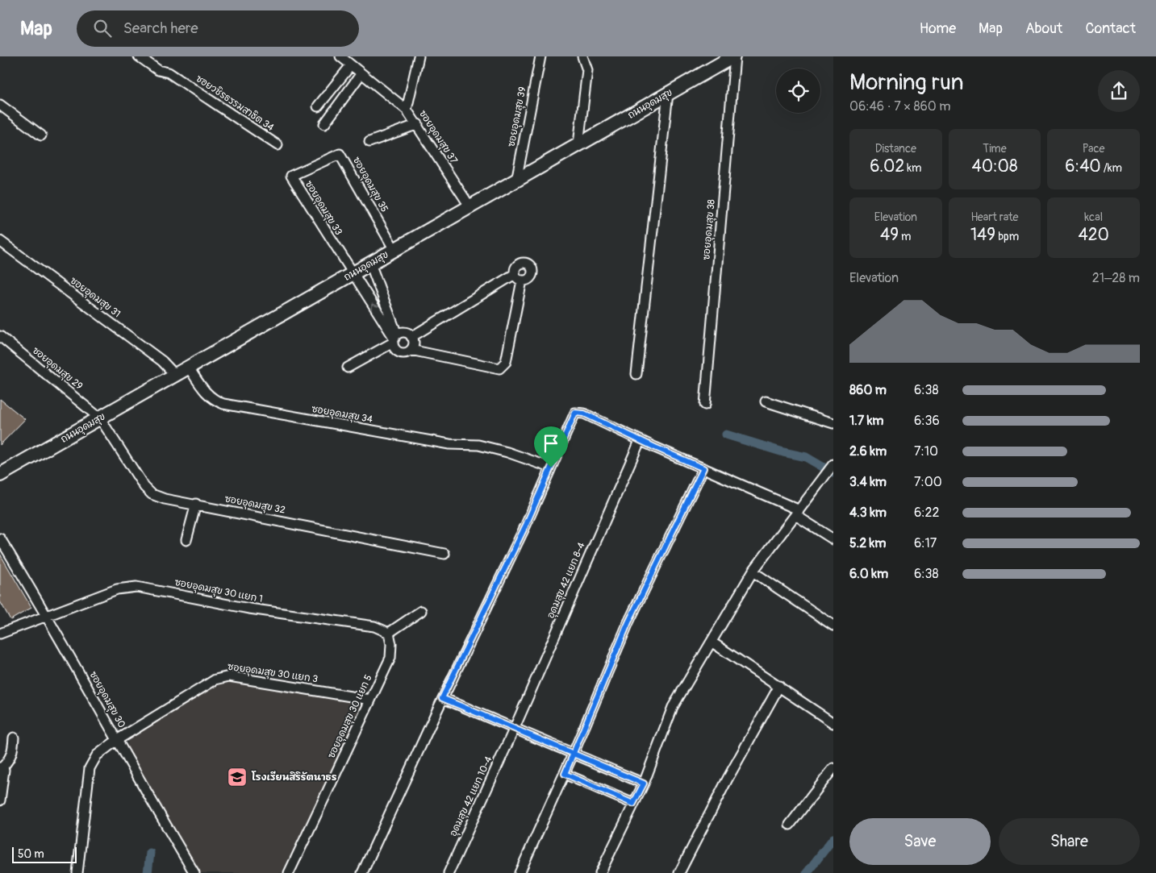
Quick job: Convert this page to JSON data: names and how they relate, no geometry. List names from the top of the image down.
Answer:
{
  "streets": {
    "main road": ["ถนนอุดมสุข"],
    "street": [
      "ซอยวชิรธรรมสาธิต 34",
      "ซอยอุดมสุข 39",
      "ซอยอุดมสุข 37",
      "ซอยอุดมสุข 35",
      "ซอยอุดมสุข 33",
      "ซอยอุดมสุข 38",
      "ซอยอุดมสุข 31",
      "ซอยอุดมสุข 29",
      "ซอยอุดมสุข 34",
      "ซอยอุดมสุข 32",
      "อุดมสุข 42 แยก 8-4",
      "ซอยอุดมสุข 30 แยก 1",
      "ซอยอุดมสุข 30 แยก 3",
      "ซอยอุดมสุข 30",
      "ซอยอุดมสุข 30 แยก 5",
      "อุดมสุข 42 แยก 10-4"
    ]
  },
  "crossings": [
    ["ถนนอุดมสุข", "ซอยอุดมสุข 39"],
    ["ถนนอุดมสุข", "ซอยอุดมสุข 37"],
    ["ถนนอุดมสุข", "ซอยอุดมสุข 35"],
    ["ถนนอุดมสุข", "ซอยอุดมสุข 33"],
    ["ถนนอุดมสุข", "ซอยอุดมสุข 38"],
    ["ถนนอุดมสุข", "ซอยอุดมสุข 31"],
    ["ถนนอุดมสุข", "ซอยอุดมสุข 29"],
    ["ถนนอุดมสุข", "ซอยอุดมสุข 34"],
    ["ถนนอุดมสุข", "ซอยอุดมสุข 32"],
    ["ซอยอุดมสุข 35", "ซอยอุดมสุข 33"],
    ["ซอยอุดมสุข 29", "ซอยอุดมสุข 32"],
    ["อุดมสุข 42 แยก 8-4", "อุดมสุข 42 แยก 10-4"],
    ["ซอยอุดมสุข 30 แยก 1", "ซอยอุดมสุข 30"],
    ["ซอยอุดมสุข 30 แยก 1", "ซอยอุดมสุข 30 แยก 5"],
    ["ซอยอุดมสุข 30 แยก 3", "ซอยอุดมสุข 30"],
    ["ซอยอุดมสุข 30 แยก 3", "ซอยอุดมสุข 30 แยก 5"]
  ],
  "places": {
    "school or university": ["โรงเรียนสิริรัตนาธร"]
  },
  "scale_bar": "50 m",
  "page": {
    "header": "Map",
    "search": "Search here",
    "nav": [
      "Home",
      "Map",
      "About",
      "Contact"
    ],
    "heading": ["Morning run", "06:46 · 7 × 860 m"],
    "stats": [
      ["Distance", "6.02 km"],
      ["Time", "40:08"],
      ["Pace", "6:40 /km"],
      ["Elevation", "49 m"],
      ["Heart rate", "149 bpm"],
      ["kcal", "420"]
    ],
    "chart": ["Elevation", "21–28 m"],
    "list": [
      {
        "name": "860 m",
        "note": "6:38"
      },
      {
        "name": "1.7 km",
        "note": "6:36"
      },
      {
        "name": "2.6 km",
        "note": "7:10"
      },
      {
        "name": "3.4 km",
        "note": "7:00"
      },
      {
        "name": "4.3 km",
        "note": "6:22"
      },
      {
        "name": "5.2 km",
        "note": "6:17"
      },
      {
        "name": "6.0 km",
        "note": "6:38"
      }
    ],
    "buttons": ["Save", "Share"],
    "scale": "50 m"
  }
}
